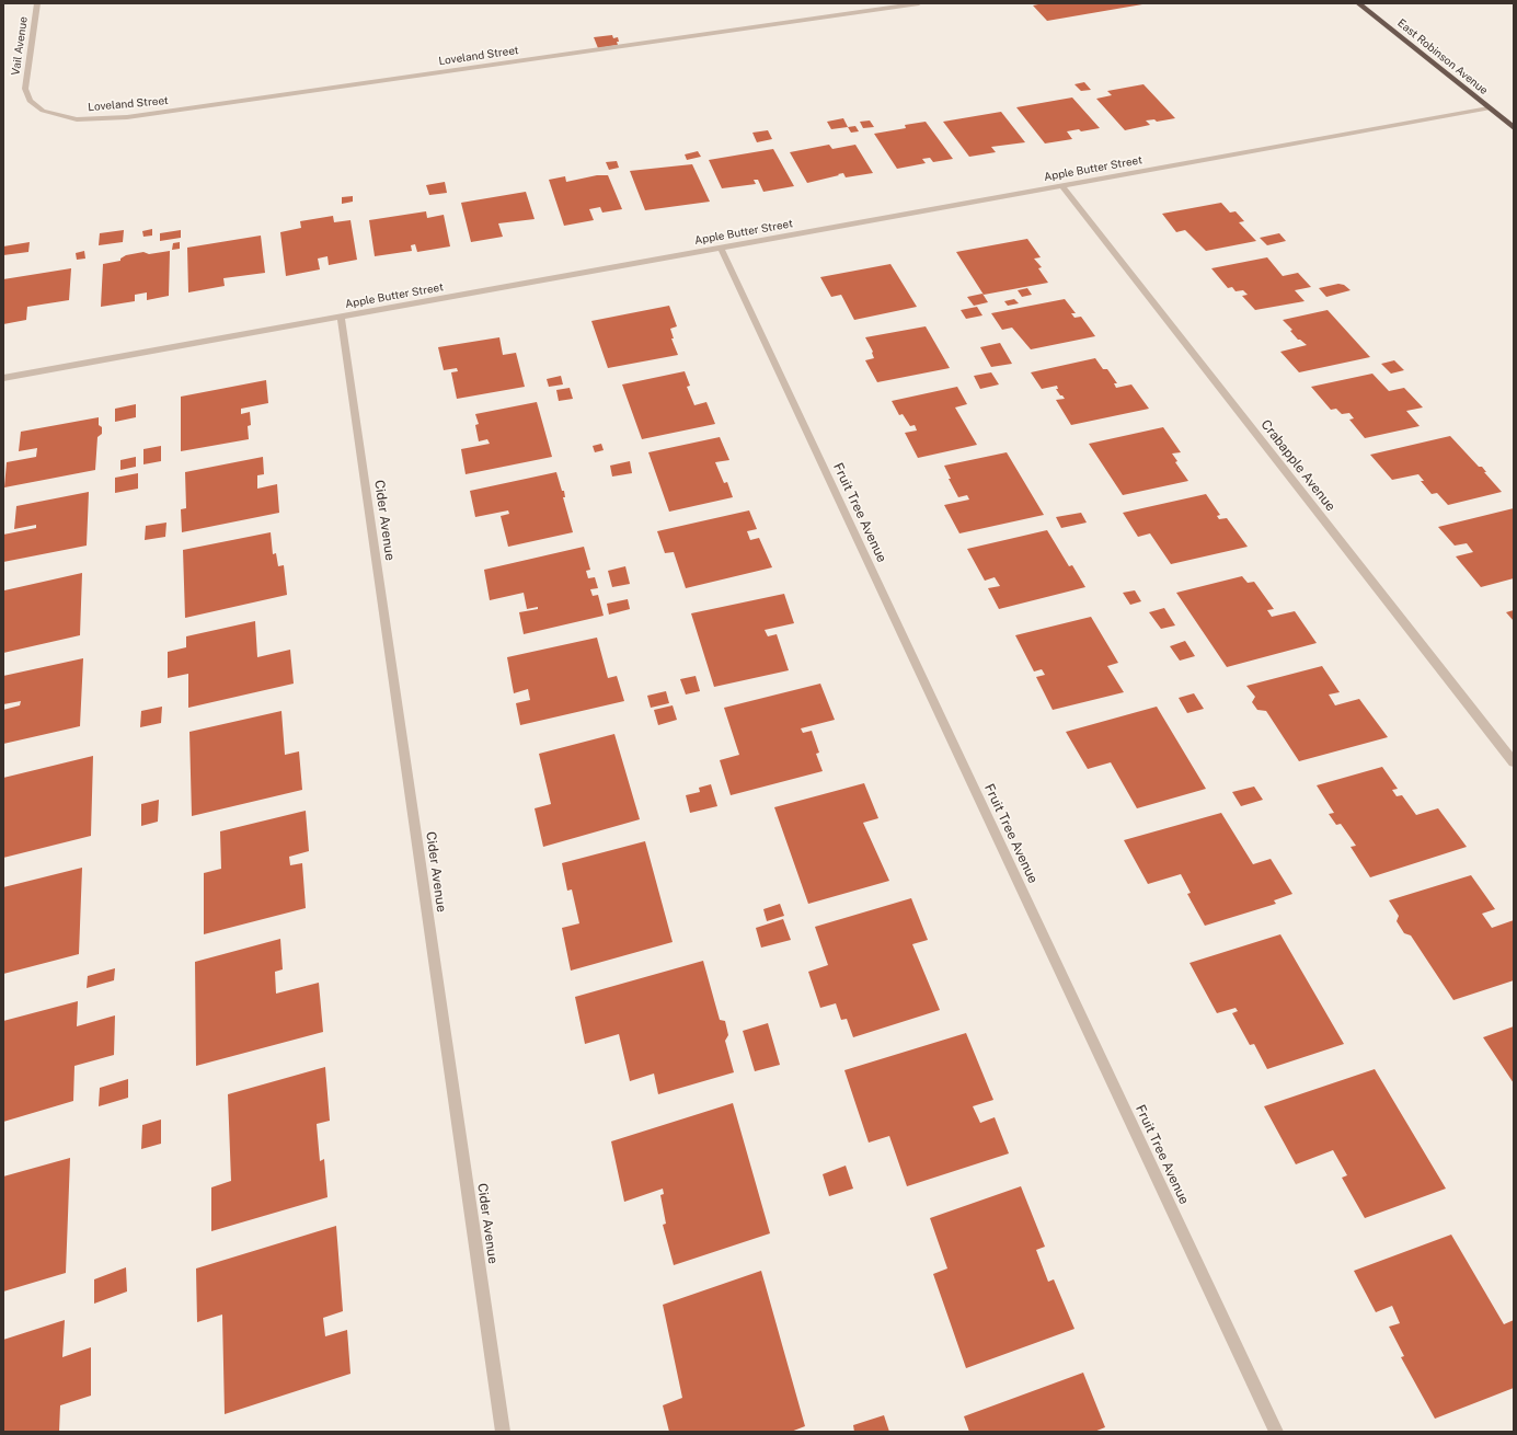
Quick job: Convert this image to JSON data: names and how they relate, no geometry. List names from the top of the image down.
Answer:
{
  "streets": {
    "highway": ["East Robinson Avenue"],
    "street": [
      "Vail Avenue",
      "Loveland Street",
      "Apple Butter Street",
      "Crabapple Avenue",
      "Fruit Tree Avenue",
      "Cider Avenue"
    ]
  },
  "crossings": [
    ["Vail Avenue", "Loveland Street"],
    ["East Robinson Avenue", "Apple Butter Street"],
    ["Apple Butter Street", "Crabapple Avenue"],
    ["Apple Butter Street", "Fruit Tree Avenue"],
    ["Apple Butter Street", "Cider Avenue"]
  ]
}
